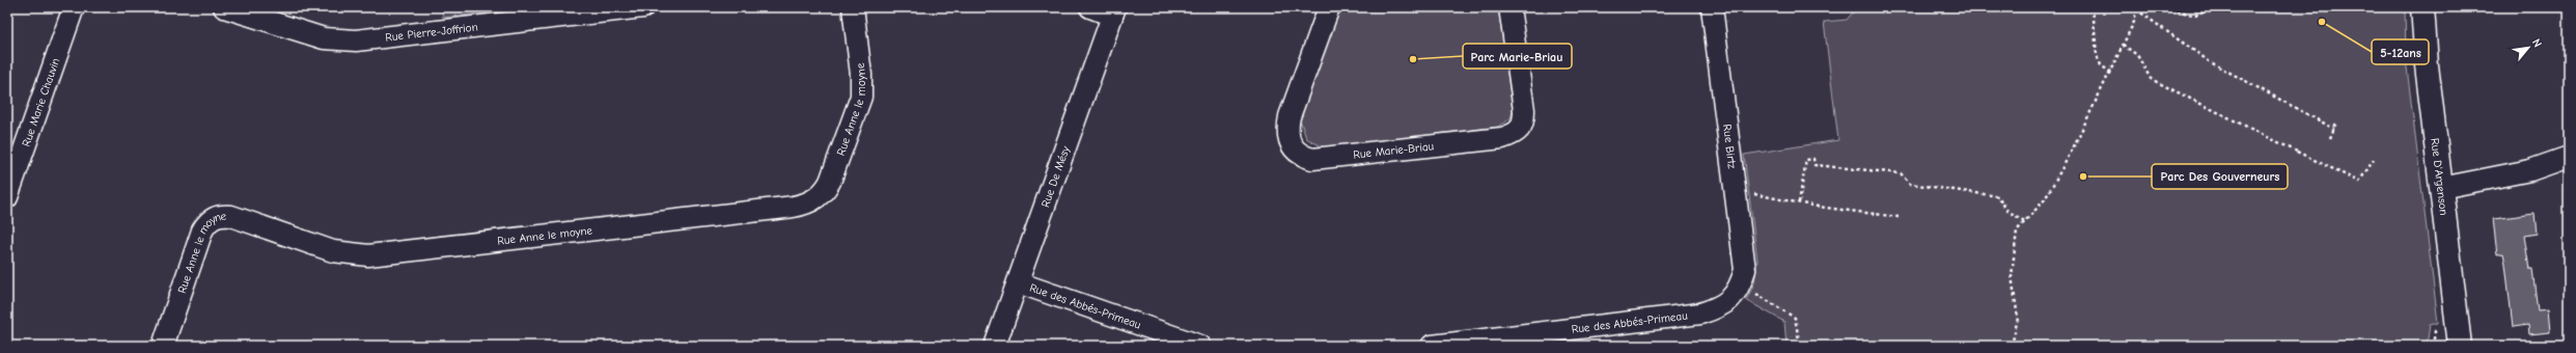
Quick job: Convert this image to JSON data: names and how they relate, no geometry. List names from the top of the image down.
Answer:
{
  "streets": {
    "street": [
      "Rue Pierre-Joffrion",
      "Rue Marie Chauvin",
      "Rue Anne le moyne",
      "Rue Birtz",
      "Rue Marie-Briau",
      "Rue De Mésy",
      "Rue D'Argenson",
      "Rue des Abbés-Primeau"
    ]
  },
  "crossings": [
    ["Rue Birtz", "Rue des Abbés-Primeau"],
    ["Rue De Mésy", "Rue des Abbés-Primeau"]
  ],
  "places": ["5-12ans", "Parc Marie-Briau", "Parc Des Gouverneurs"],
  "north": "top right"
}
